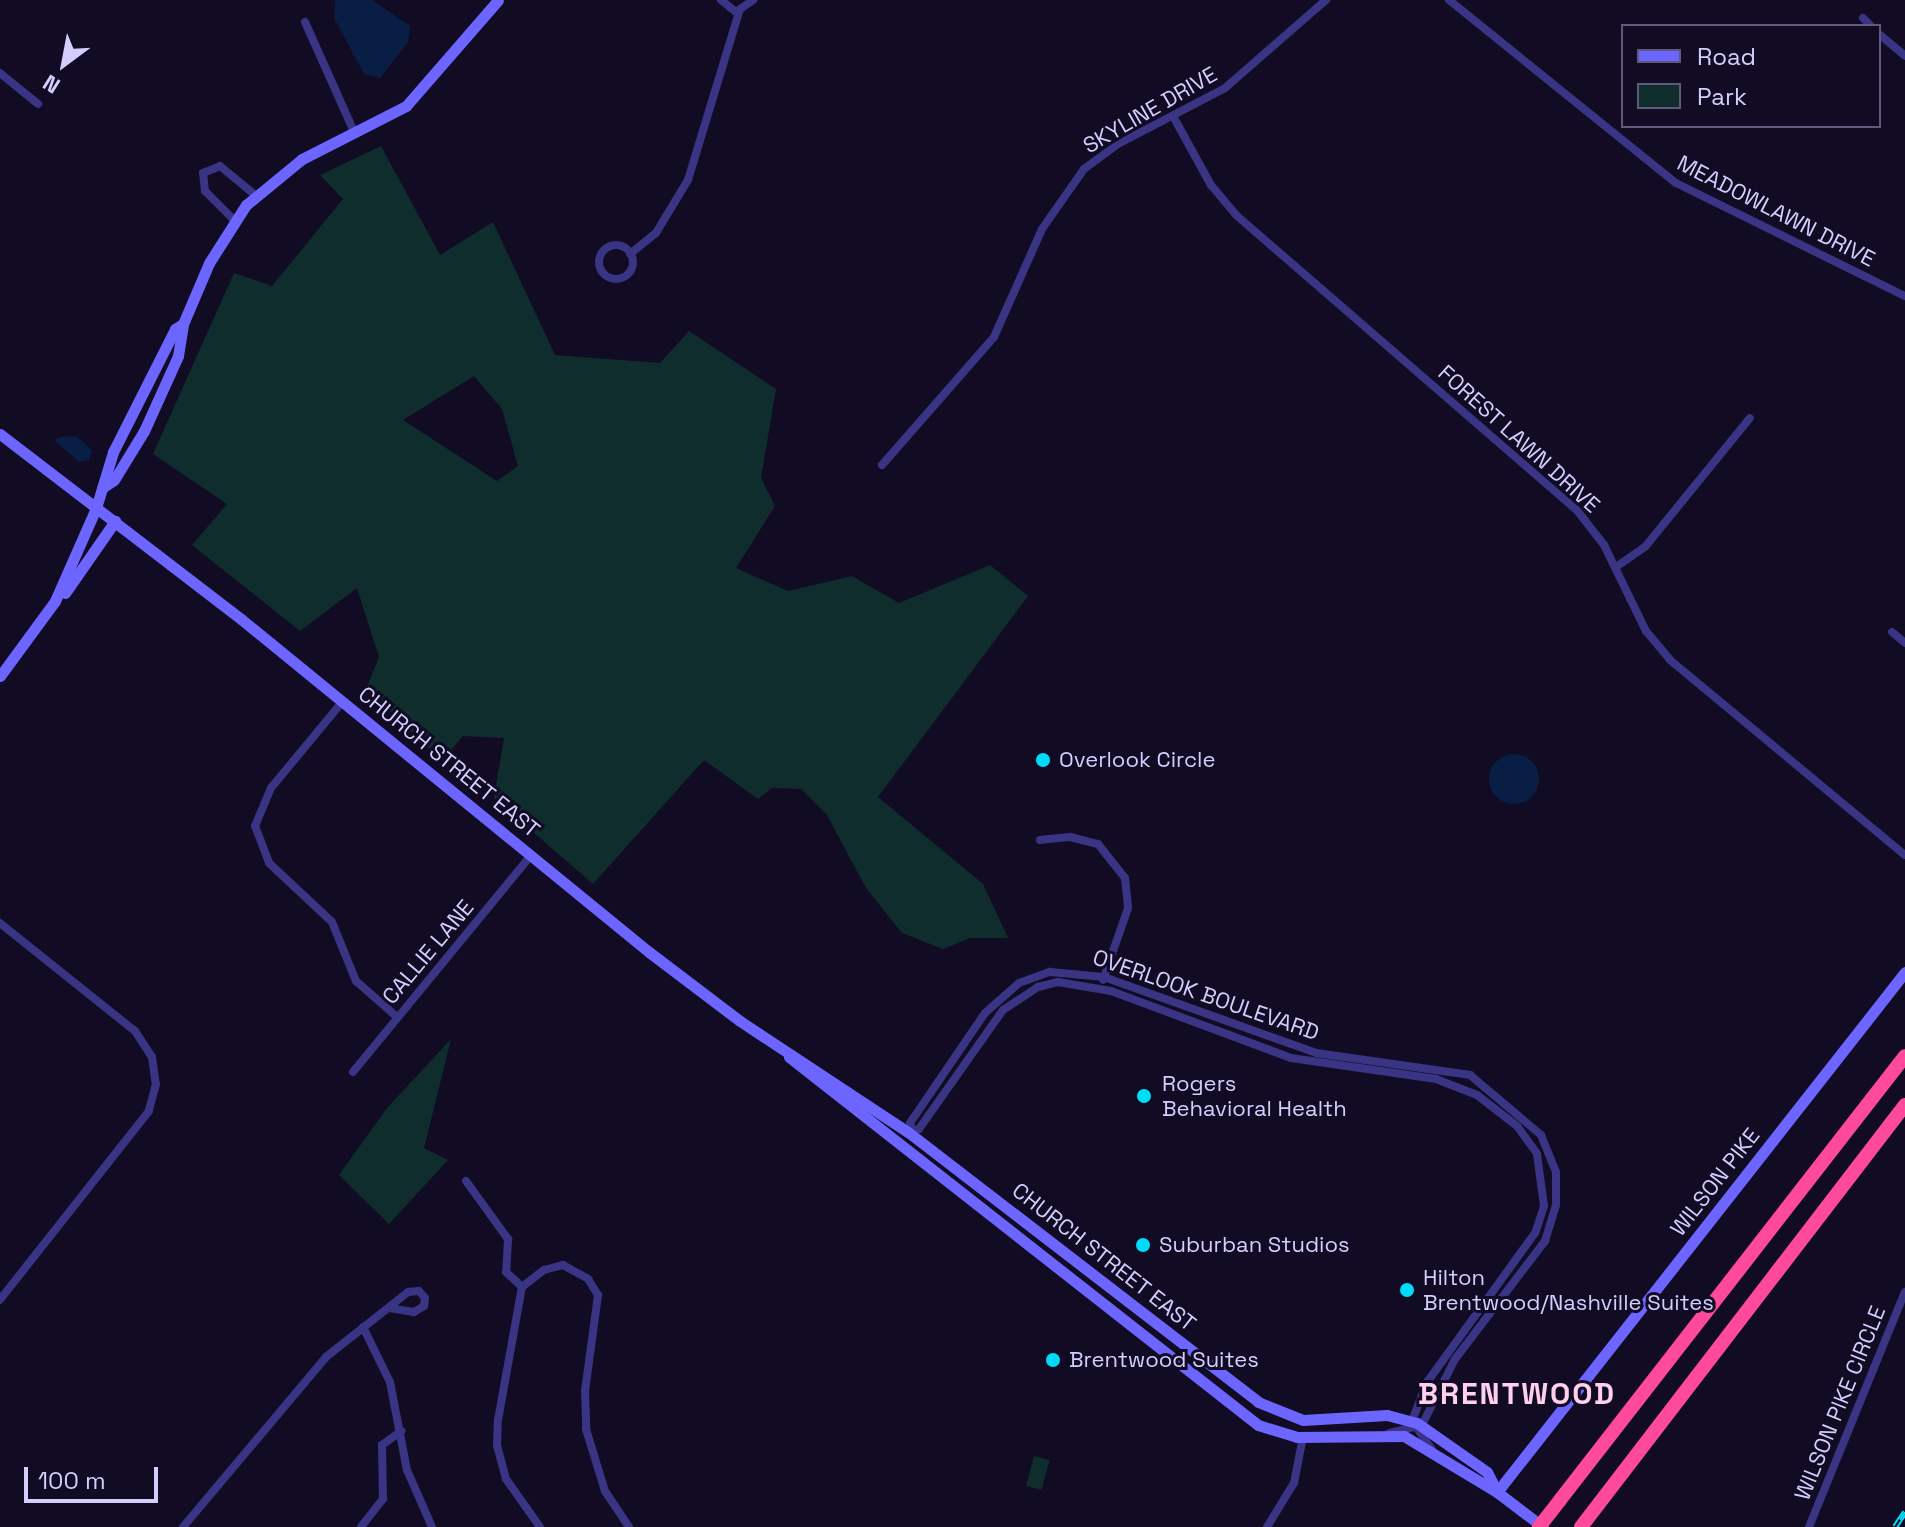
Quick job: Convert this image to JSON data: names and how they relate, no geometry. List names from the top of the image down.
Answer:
{
  "streets": {
    "main road": ["CHURCH STREET EAST", "WILSON PIKE"],
    "street": [
      "SKYLINE DRIVE",
      "MEADOWLAWN DRIVE",
      "FOREST LAWN DRIVE",
      "CALLIE LANE",
      "OVERLOOK BOULEVARD",
      "WILSON PIKE CIRCLE"
    ]
  },
  "crossings": [
    ["SKYLINE DRIVE", "FOREST LAWN DRIVE"],
    ["CHURCH STREET EAST", "CALLIE LANE"],
    ["CHURCH STREET EAST", "OVERLOOK BOULEVARD"],
    ["CHURCH STREET EAST", "WILSON PIKE"]
  ],
  "districts": ["BRENTWOOD"],
  "places": [
    "Overlook Circle",
    "Rogers Behavioral Health",
    "Suburban Studios",
    "Hilton Brentwood/Nashville Suites",
    "Brentwood Suites"
  ],
  "legend": ["Road", "Park"],
  "scale_bar": "100 m",
  "north": "bottom left"
}
